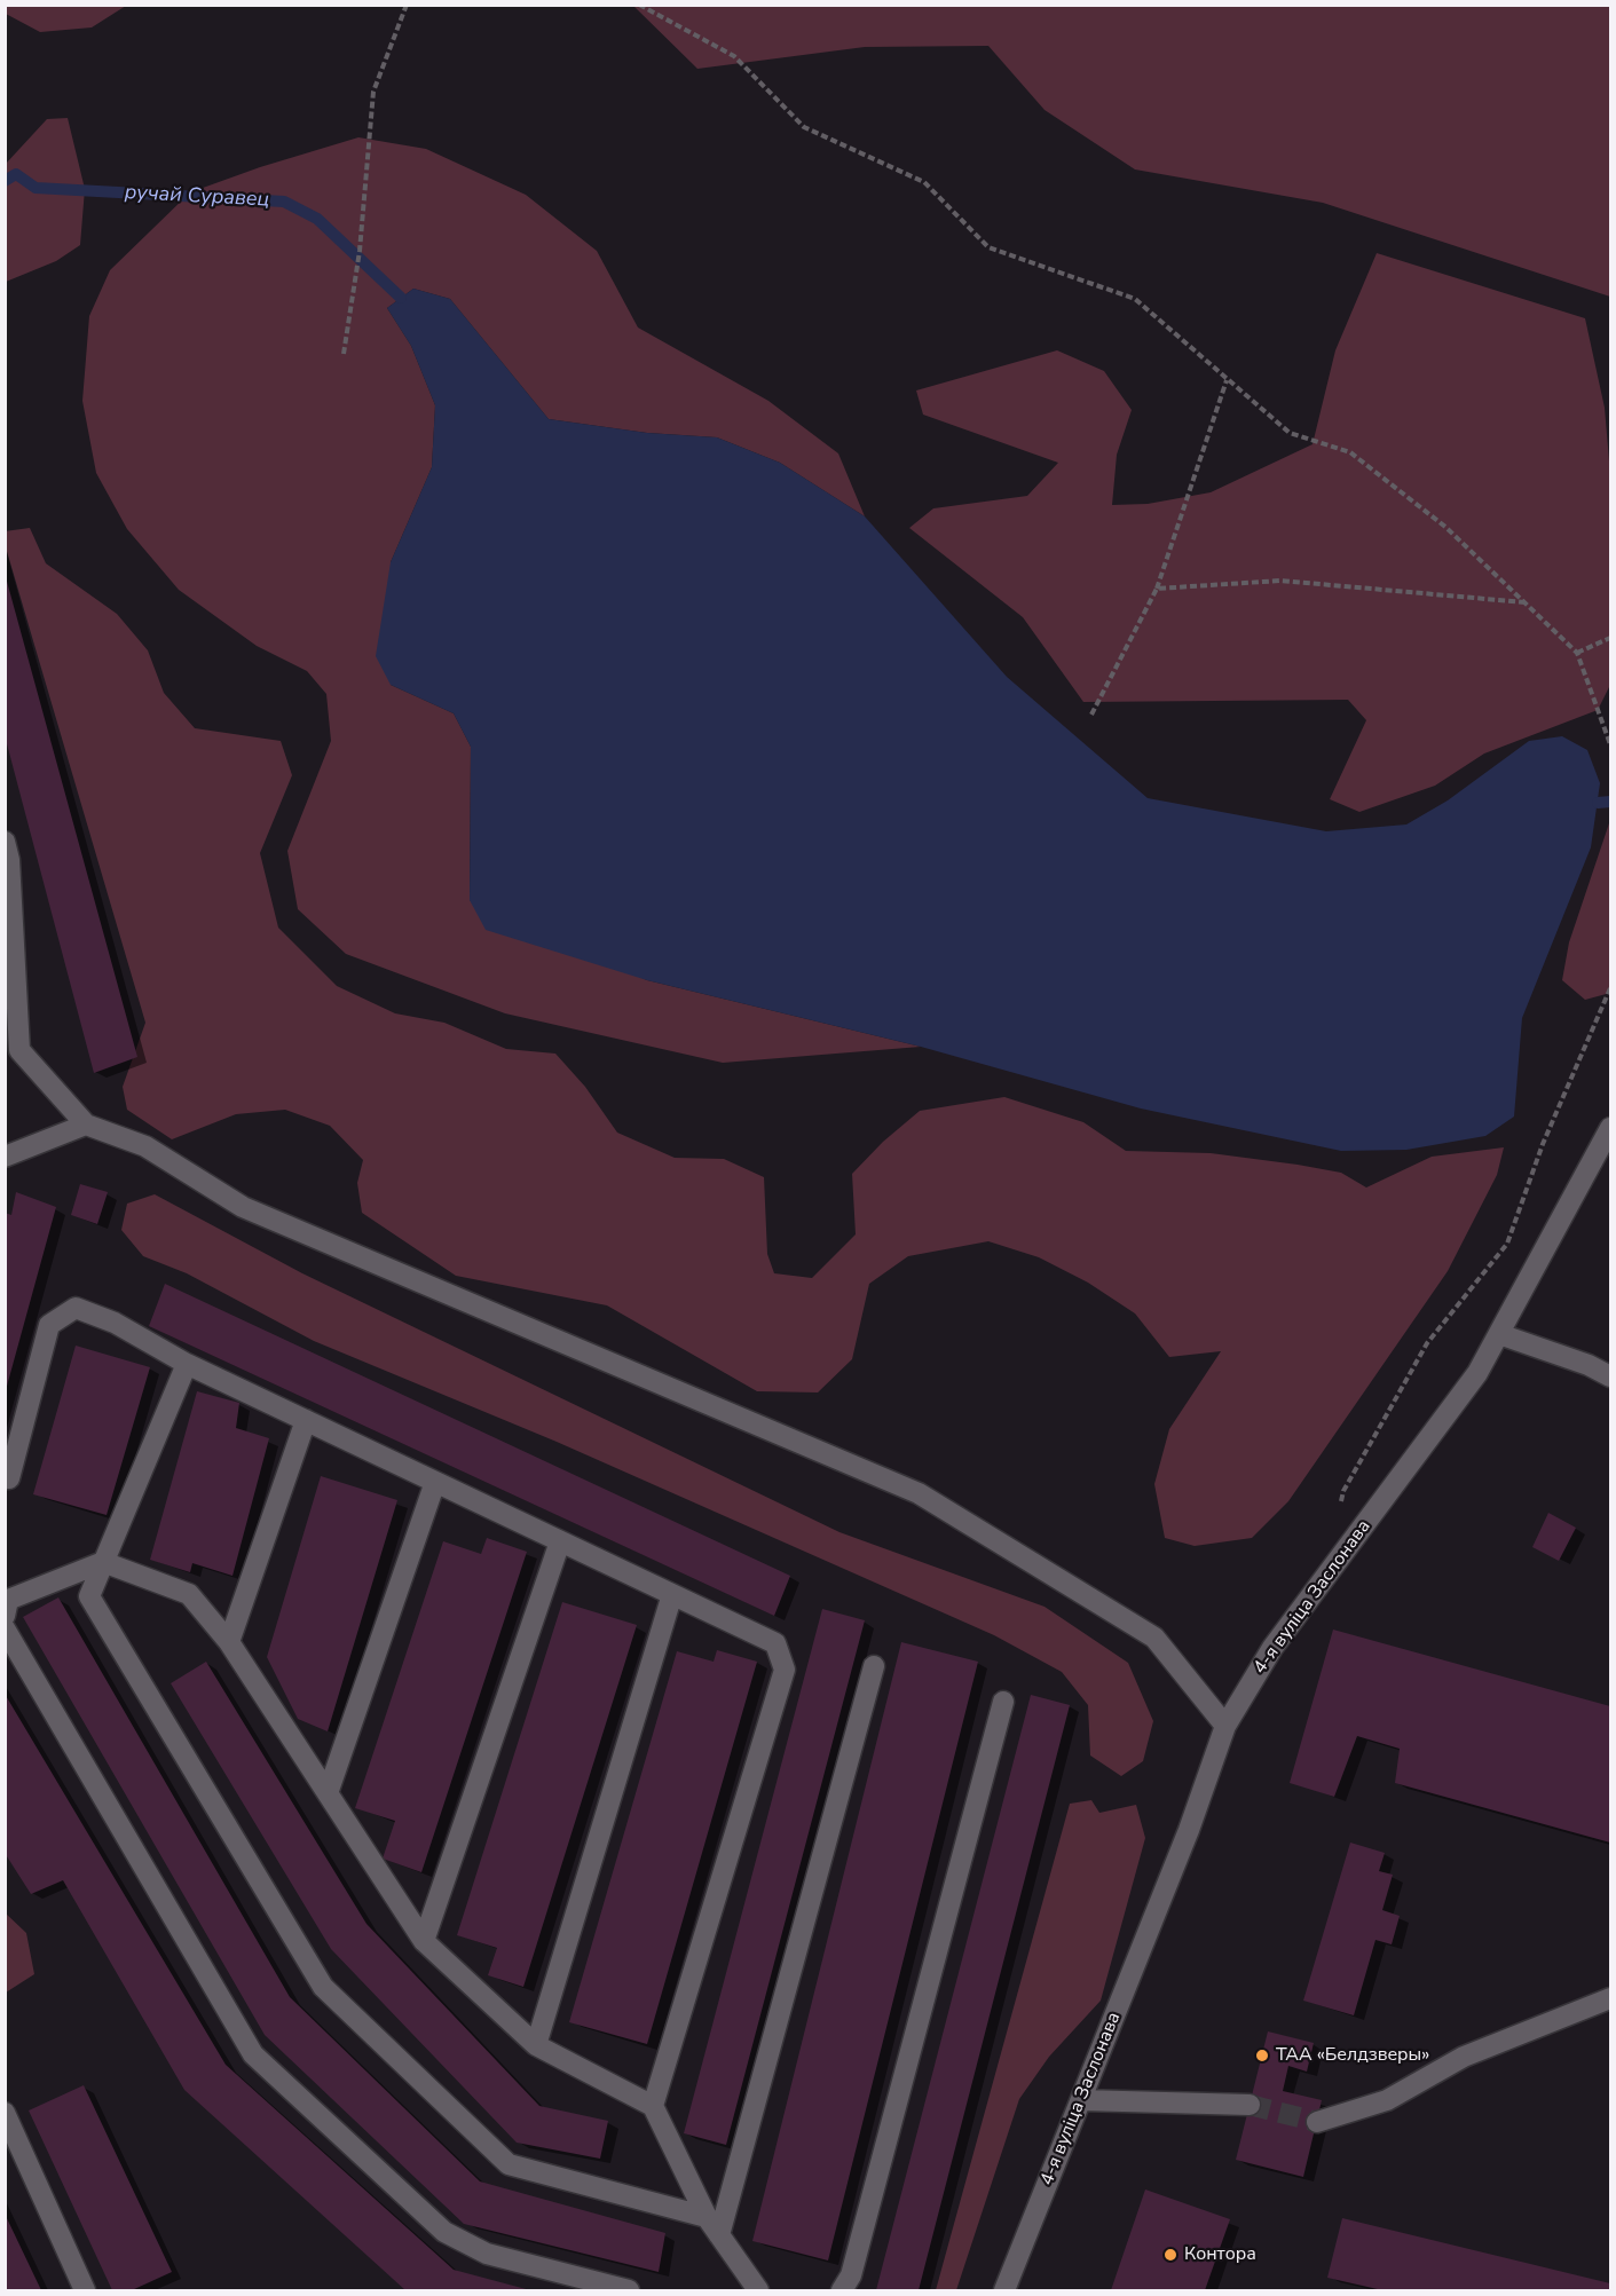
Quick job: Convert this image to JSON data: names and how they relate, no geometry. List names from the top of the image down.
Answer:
{
  "streets": {
    "street": ["4-я вуліца Заслонава"]
  },
  "water": ["ручай Суравец"],
  "places": ["ТАА «Белдзверы»", "Контора"]
}
